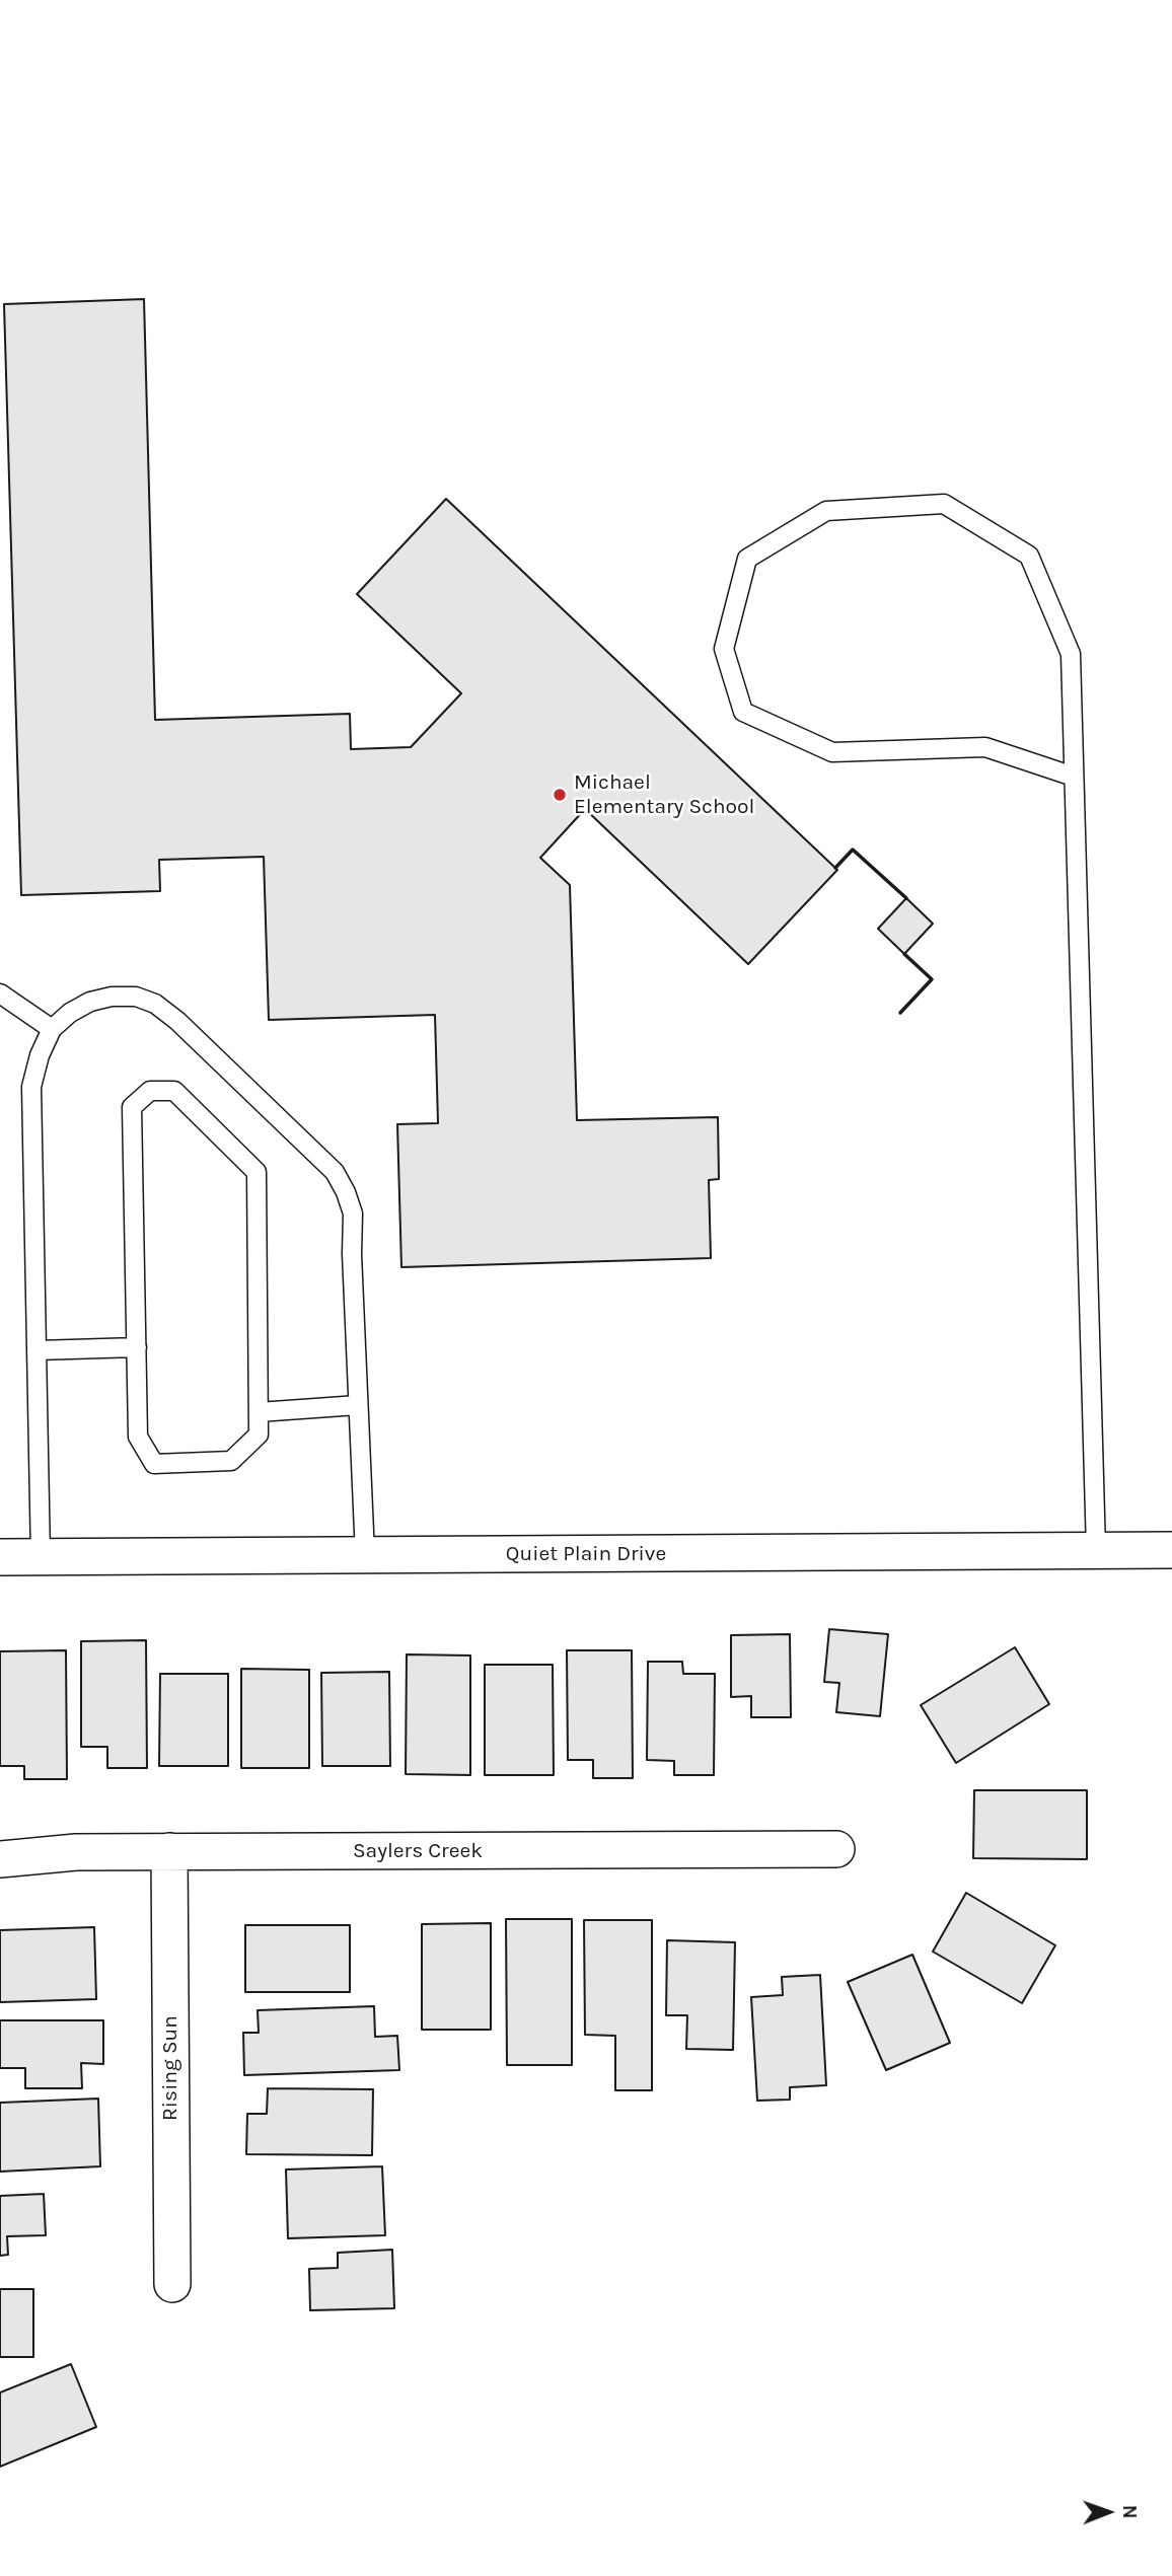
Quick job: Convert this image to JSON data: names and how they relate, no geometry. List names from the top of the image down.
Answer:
{
  "streets": {
    "street": ["Quiet Plain Drive", "Saylers Creek", "Rising Sun"]
  },
  "crossings": [
    ["Saylers Creek", "Rising Sun"]
  ],
  "places": ["Michael Elementary School"],
  "north": "right"
}
